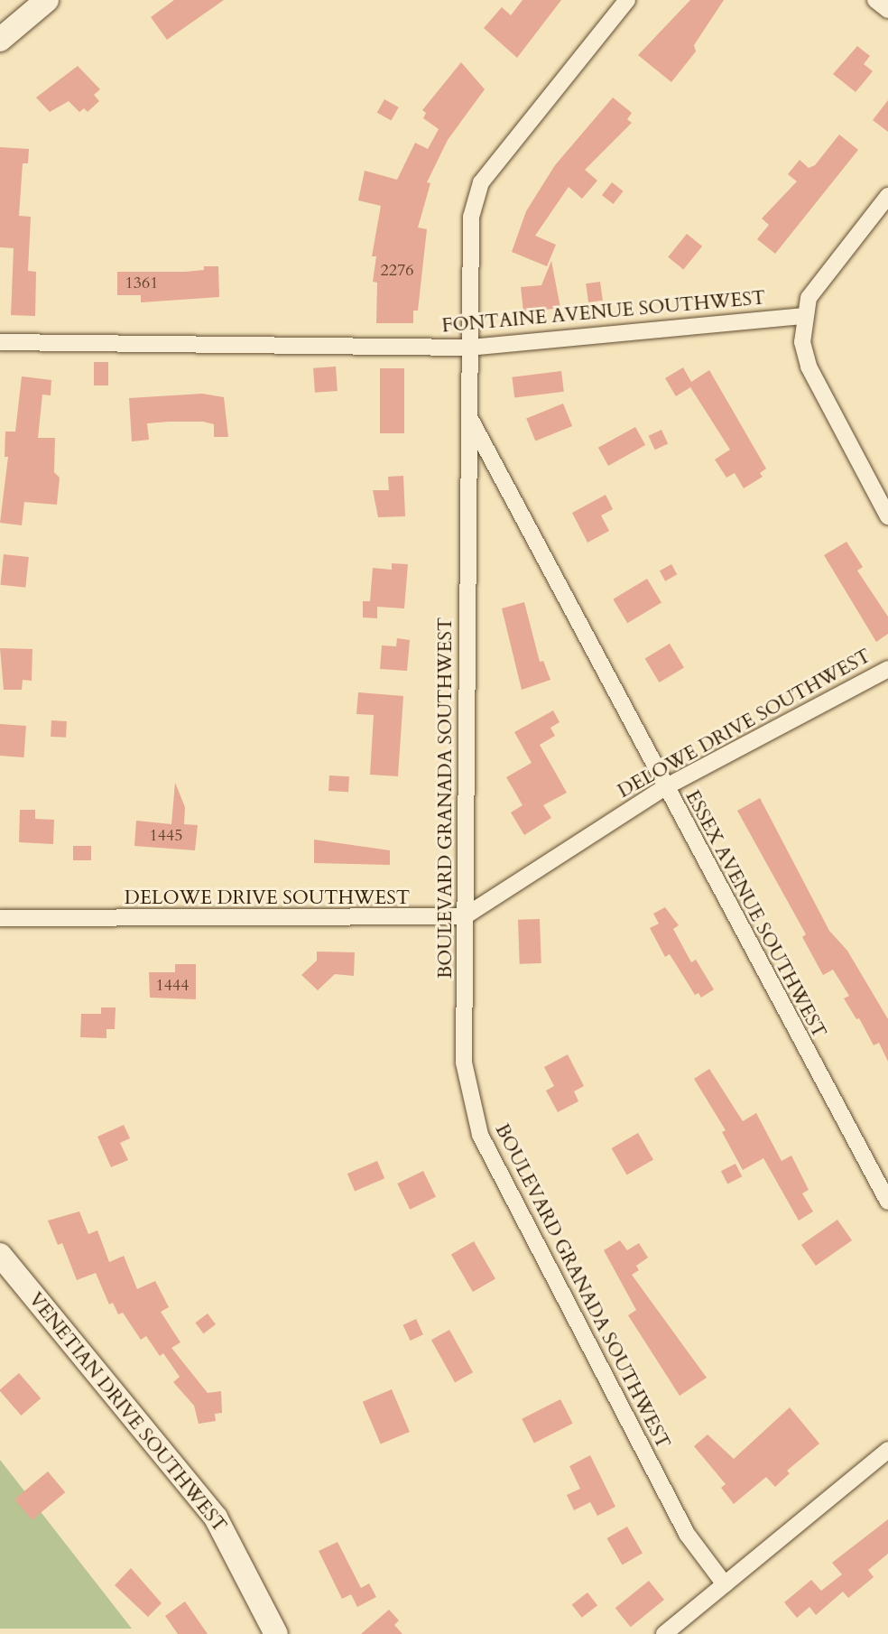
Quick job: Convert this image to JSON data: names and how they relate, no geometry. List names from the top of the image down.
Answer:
{
  "streets": {
    "street": [
      "FONTAINE AVENUE SOUTHWEST",
      "DELOWE DRIVE SOUTHWEST",
      "BOULEVARD GRANADA SOUTHWEST",
      "ESSEX AVENUE SOUTHWEST",
      "VENETIAN DRIVE SOUTHWEST"
    ]
  },
  "crossings": [
    ["FONTAINE AVENUE SOUTHWEST", "BOULEVARD GRANADA SOUTHWEST"],
    ["DELOWE DRIVE SOUTHWEST", "BOULEVARD GRANADA SOUTHWEST"],
    ["DELOWE DRIVE SOUTHWEST", "ESSEX AVENUE SOUTHWEST"],
    ["BOULEVARD GRANADA SOUTHWEST", "ESSEX AVENUE SOUTHWEST"]
  ],
  "house_numbers": [
    "2276",
    "1361",
    "1445",
    "1444"
  ]
}
